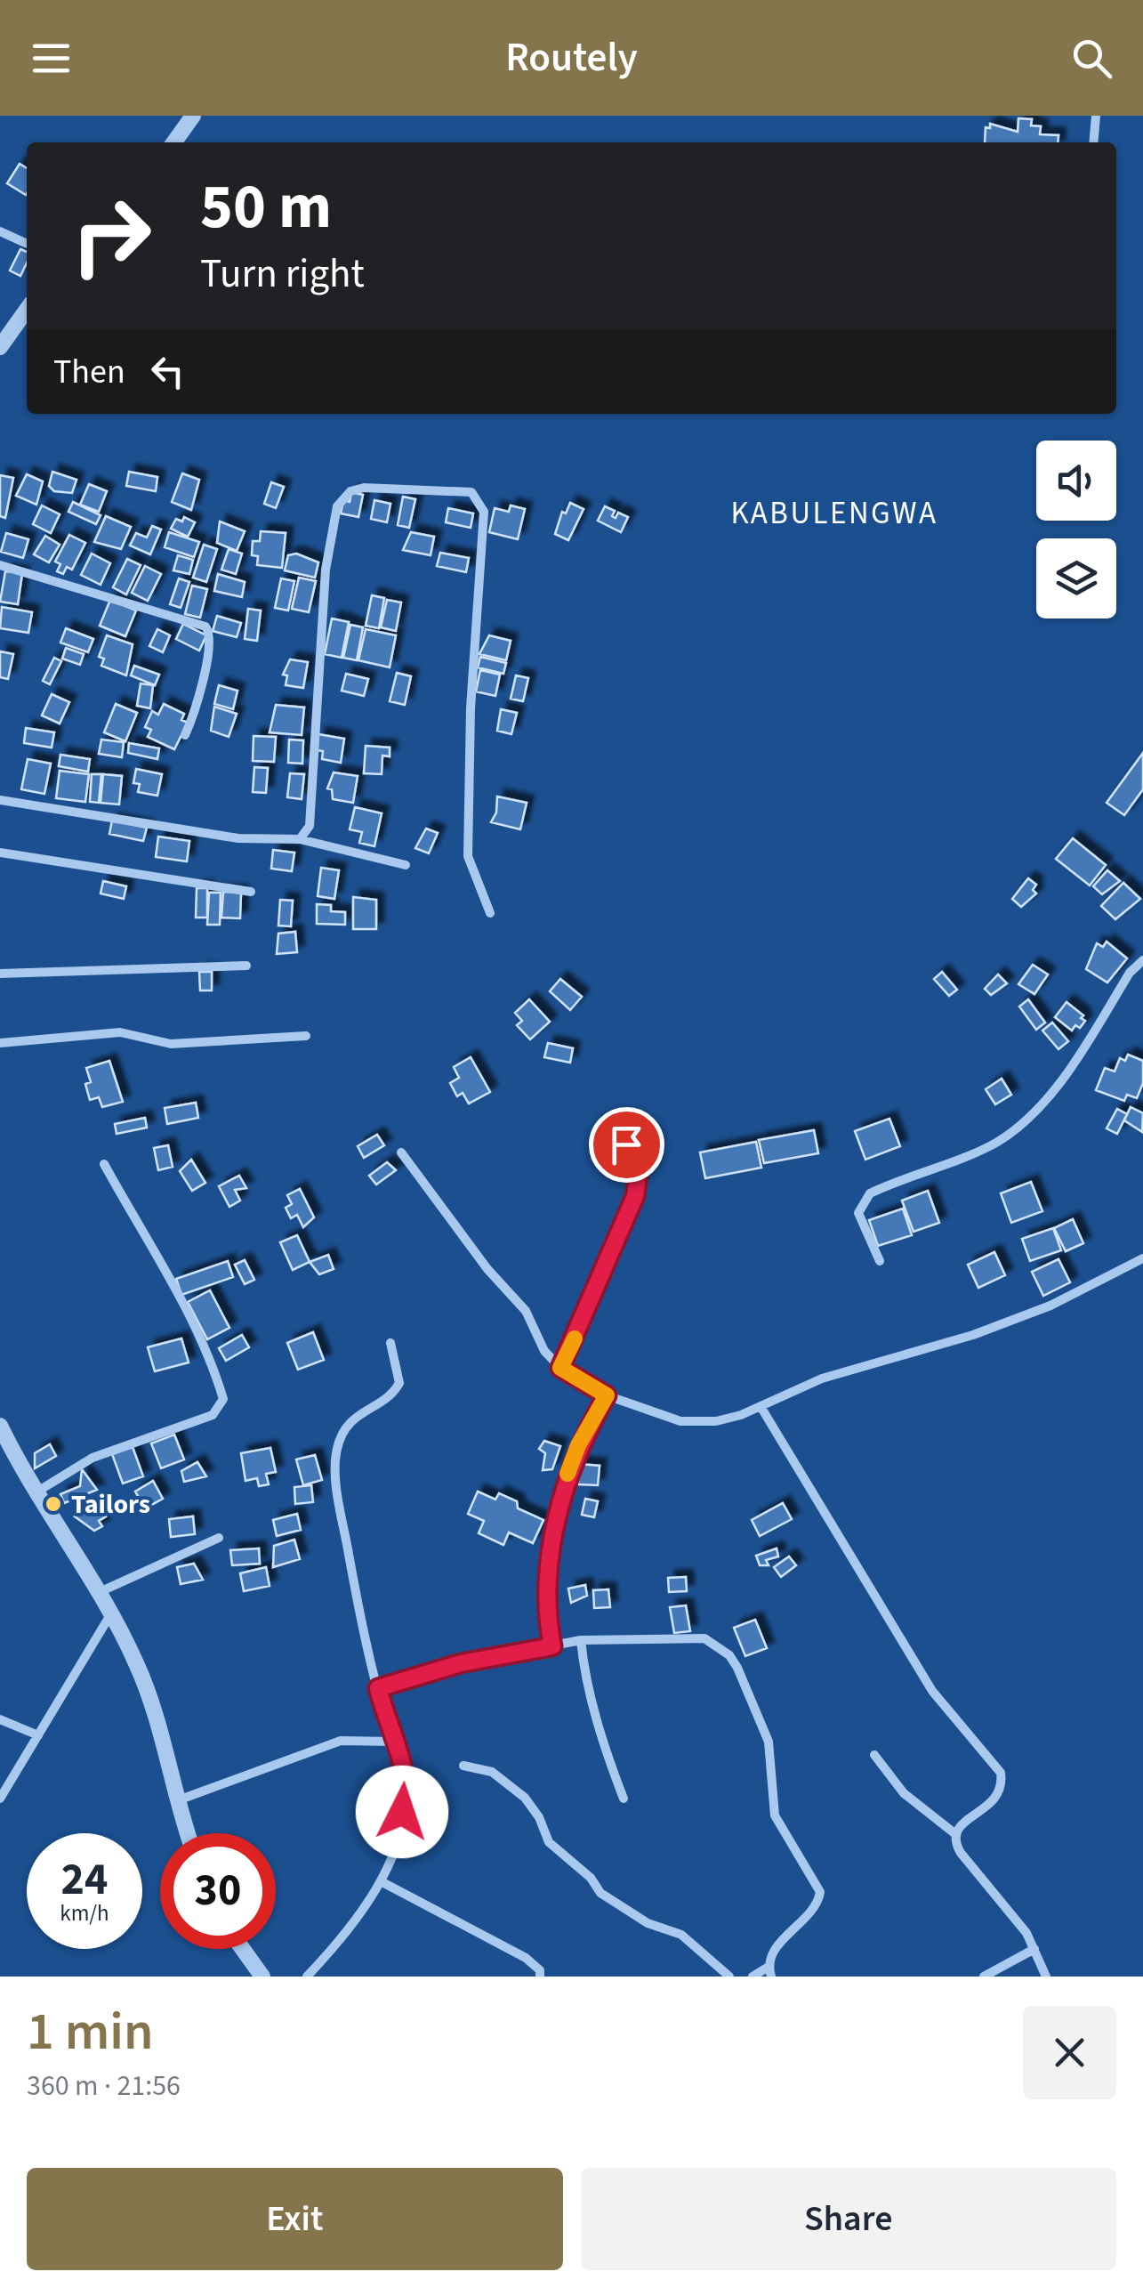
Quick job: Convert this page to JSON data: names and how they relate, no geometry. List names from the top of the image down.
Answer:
{
  "districts": ["KABULENGWA"],
  "places": ["Tailors"],
  "page": {
    "header": "Routely",
    "turn": ["50 m", "Turn right"],
    "then": "Then",
    "speed": "24 km/h",
    "limit": "30",
    "heading": ["1 min", "360 m · 21:56"],
    "buttons": ["Exit", "Share"]
  }
}
